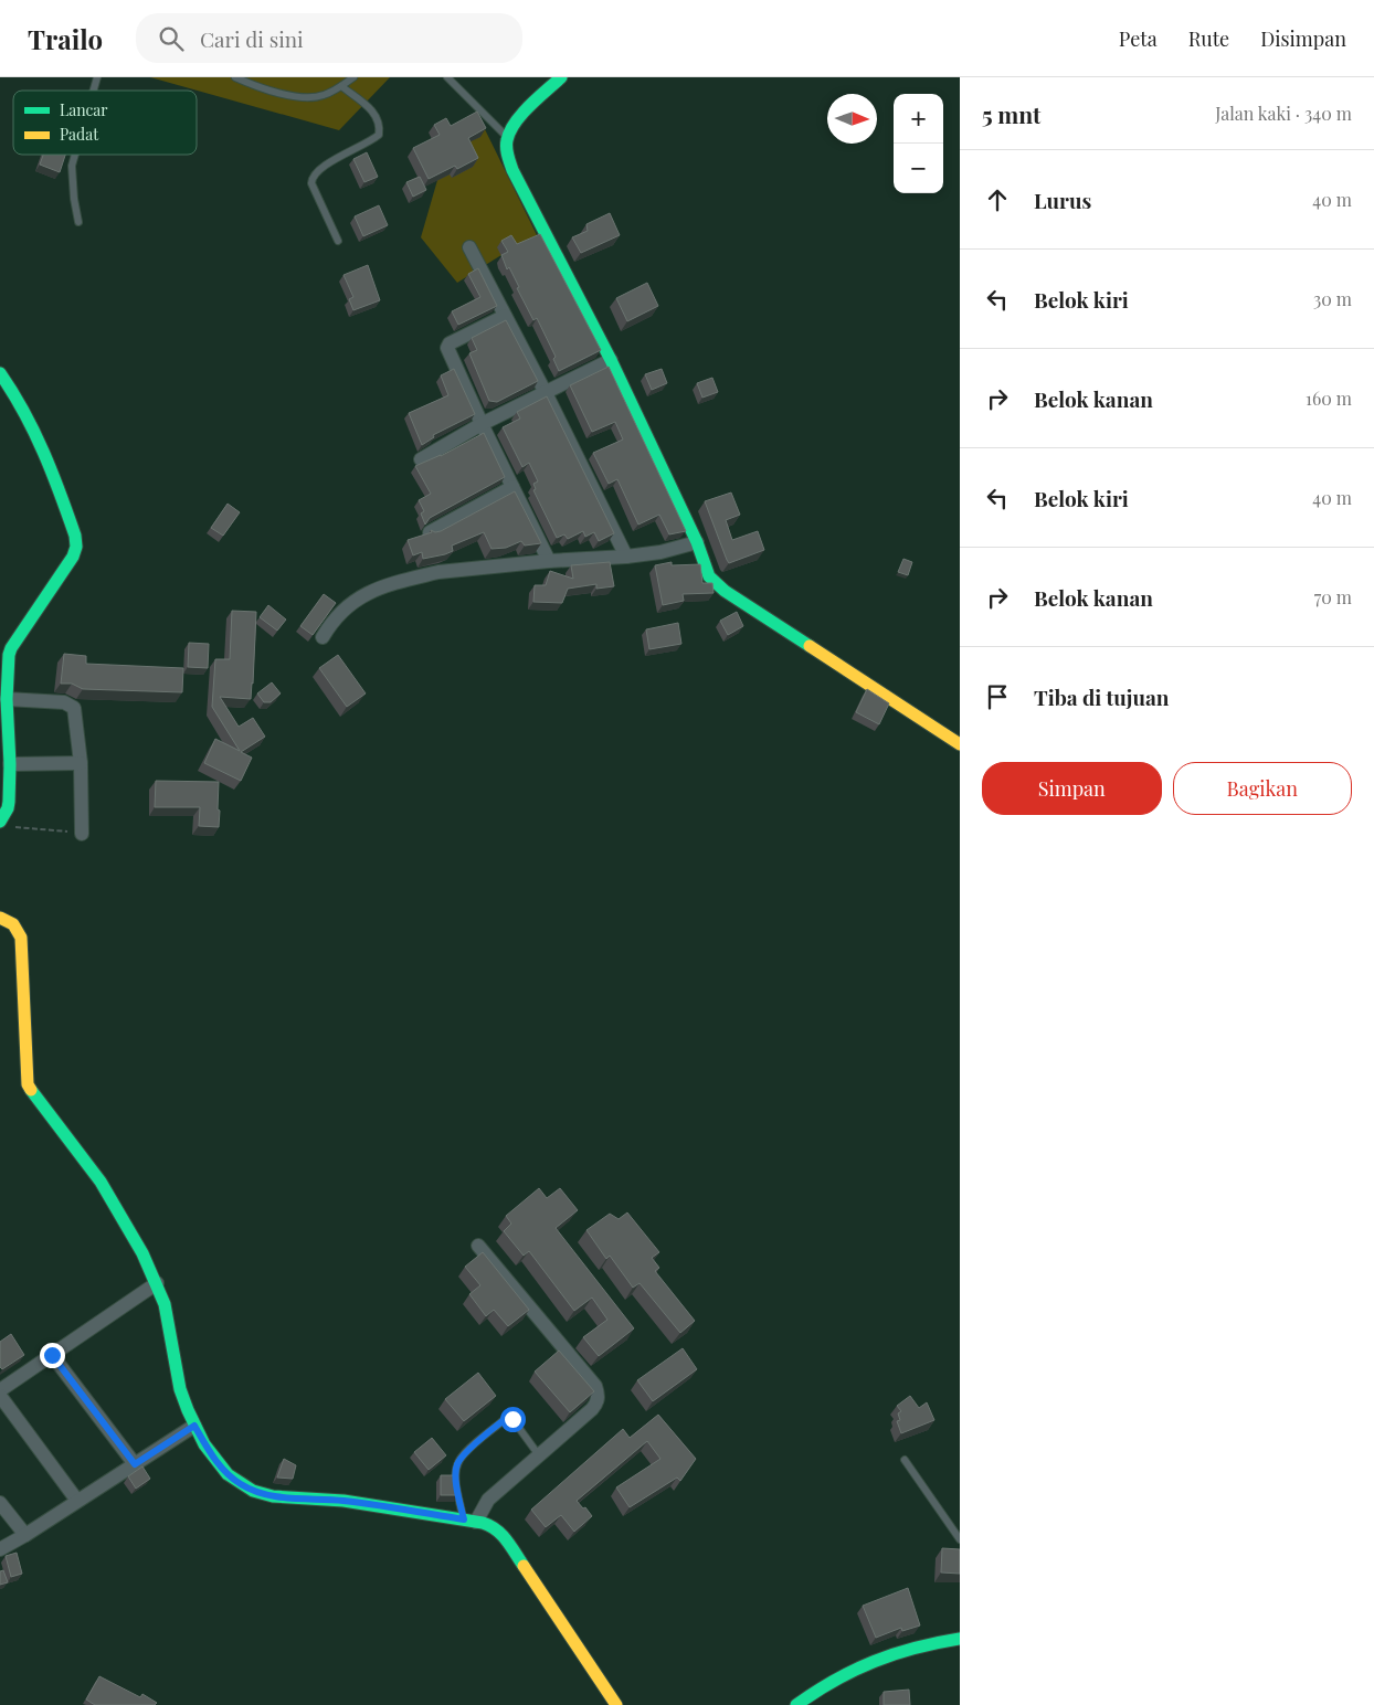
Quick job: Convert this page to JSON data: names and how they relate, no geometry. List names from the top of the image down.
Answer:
{
  "legend": ["Lancar", "Padat"],
  "north": "right",
  "page": {
    "header": "Trailo",
    "search": "Cari di sini",
    "nav": ["Peta", "Rute", "Disimpan"],
    "heading": ["5 mnt", "Jalan kaki · 340 m"],
    "map_buttons": ["+", "−"],
    "list": [
      ["Lurus", "40 m"],
      ["Belok kiri", "30 m"],
      ["Belok kanan", "160 m"],
      ["Belok kiri", "40 m"],
      ["Belok kanan", "70 m"],
      "Tiba di tujuan"
    ],
    "buttons": ["Simpan", "Bagikan"]
  }
}
